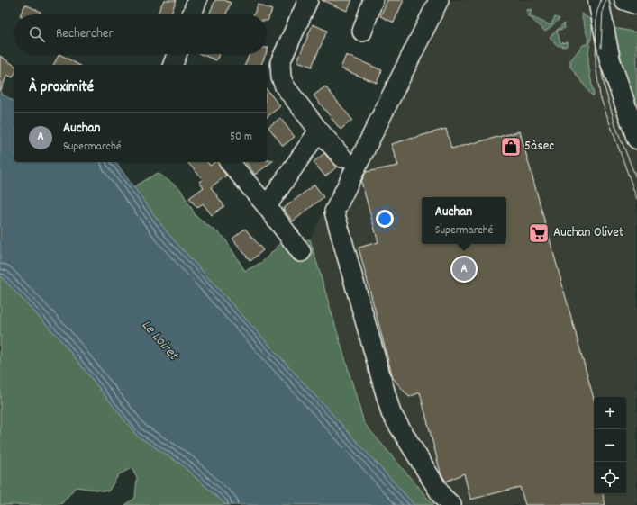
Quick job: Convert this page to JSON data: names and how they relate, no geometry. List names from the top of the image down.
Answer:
{
  "water": ["Le Loiret"],
  "places": {
    "shop": ["5àsec"],
    "supermarket": ["Auchan Olivet"]
  },
  "page": {
    "search": "Rechercher",
    "heading": "À proximité",
    "list": [
      {
        "mark": "A",
        "name": "Auchan",
        "note": "Supermarché",
        "value": "50 m"
      }
    ],
    "popup": ["Auchan", "Supermarché"],
    "pins": "A",
    "map_buttons": ["+", "−"]
  }
}
